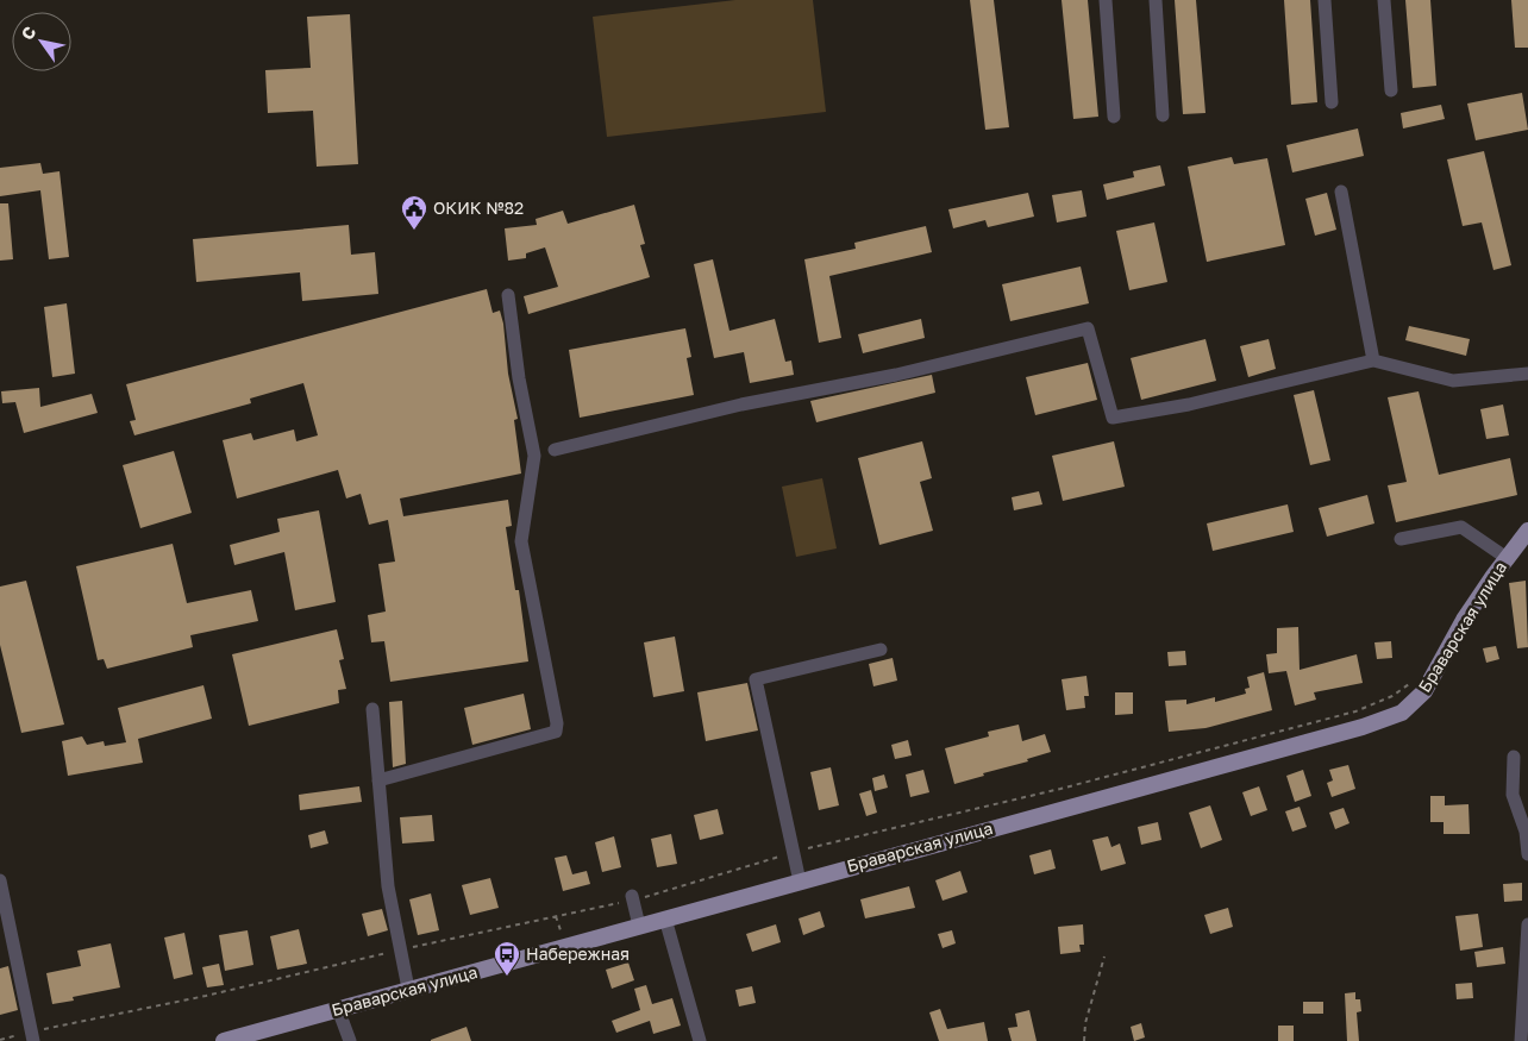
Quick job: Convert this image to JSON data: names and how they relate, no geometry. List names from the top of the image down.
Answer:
{
  "streets": {
    "main road": ["Браварская улица"]
  },
  "places": {
    "public building": ["ОКИК №82"],
    "bus stop": ["Набережная"]
  },
  "north": "top left"
}
